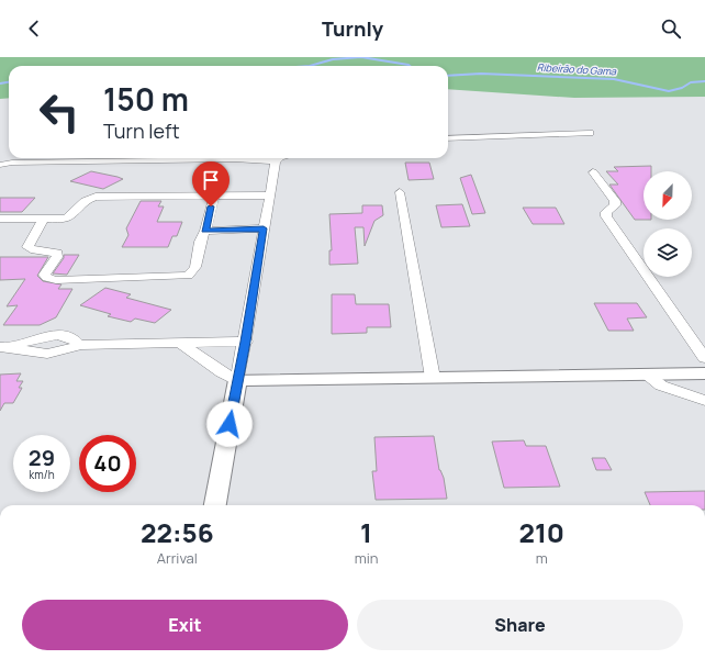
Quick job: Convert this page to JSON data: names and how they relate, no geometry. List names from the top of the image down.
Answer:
{
  "water": ["Ribeirão do Gama"],
  "north": "bottom left",
  "page": {
    "header": "Turnly",
    "turn": ["150 m", "Turn left"],
    "speed": "29 km/h",
    "limit": "40",
    "eta": [
      "22:56",
      "Arrival",
      "1",
      "min",
      "210",
      "m"
    ],
    "buttons": ["Exit", "Share"]
  }
}
